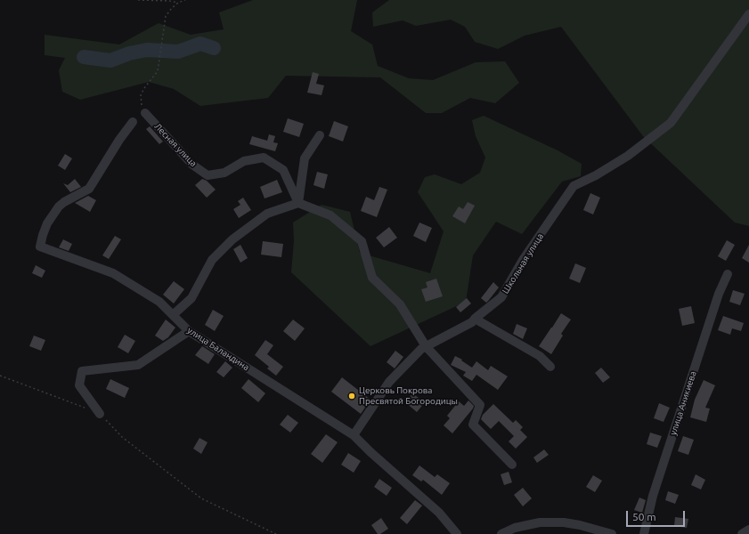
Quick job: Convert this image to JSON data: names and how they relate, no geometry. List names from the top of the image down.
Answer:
{
  "streets": {
    "street": [
      "Лесная улица",
      "Школьная улица",
      "улица Баландина",
      "улица Аникиева"
    ]
  },
  "crossings": [
    ["Школьная улица", "улица Баландина"]
  ],
  "places": ["Церковь Покрова Пресвятой Богородицы"],
  "scale_bar": "50 m"
}
